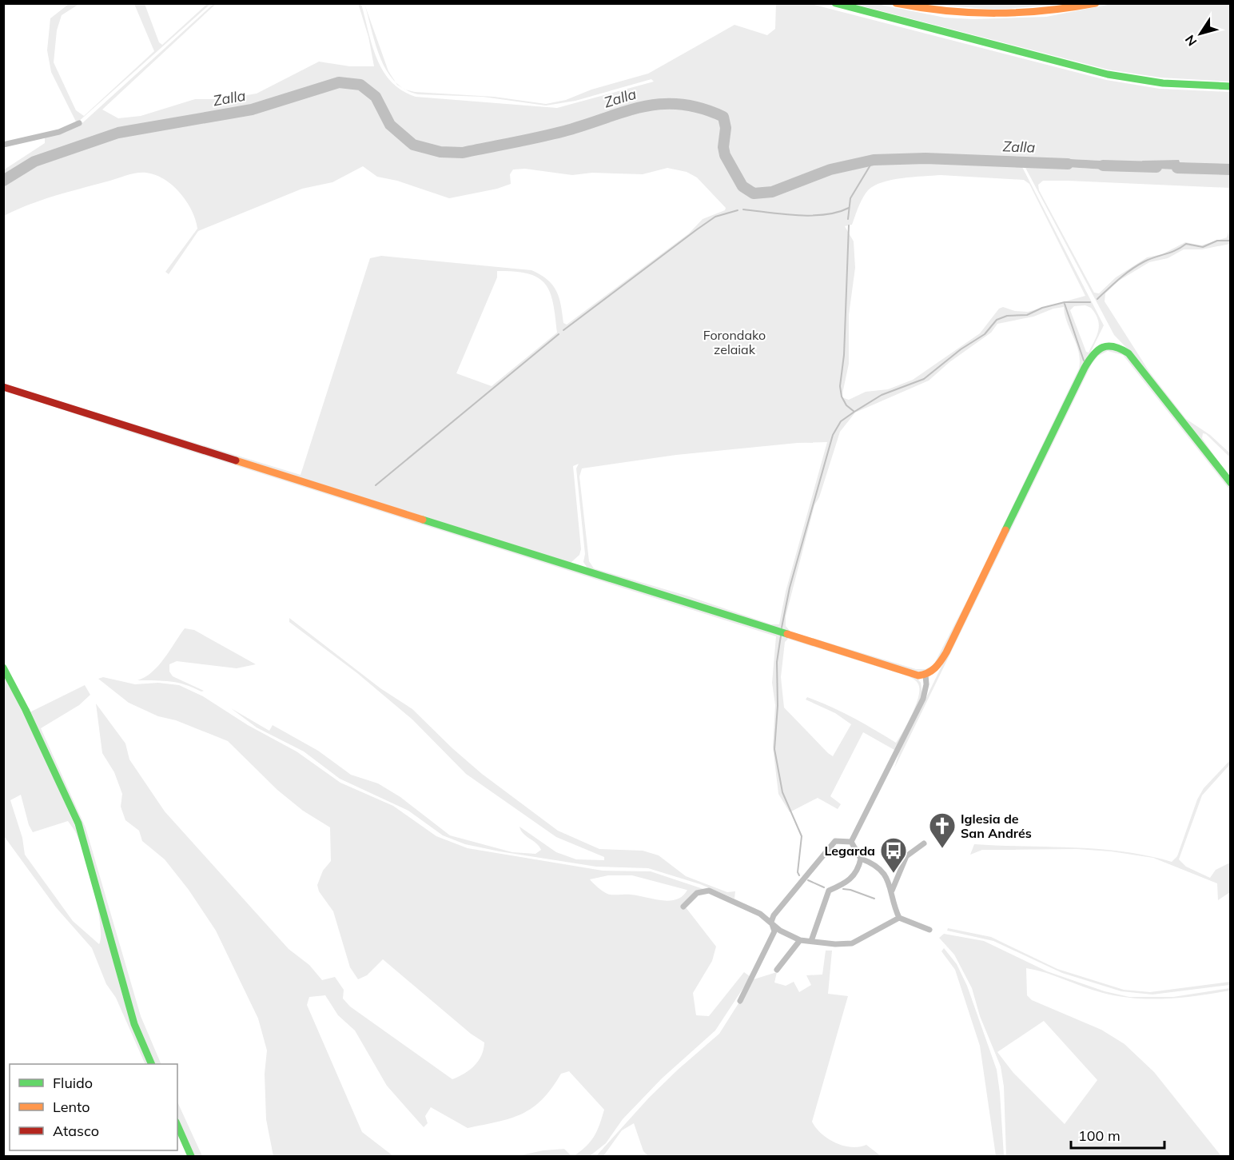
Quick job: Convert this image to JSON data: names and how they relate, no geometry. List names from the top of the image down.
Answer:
{
  "water": ["Zalla"],
  "parks": ["Forondako zelaiak"],
  "places": {
    "church": ["Iglesia de San Andrés"],
    "bus stop": ["Legarda"]
  },
  "legend": ["Fluido", "Lento", "Atasco"],
  "scale_bar": "100 m",
  "north": "bottom left"
}
